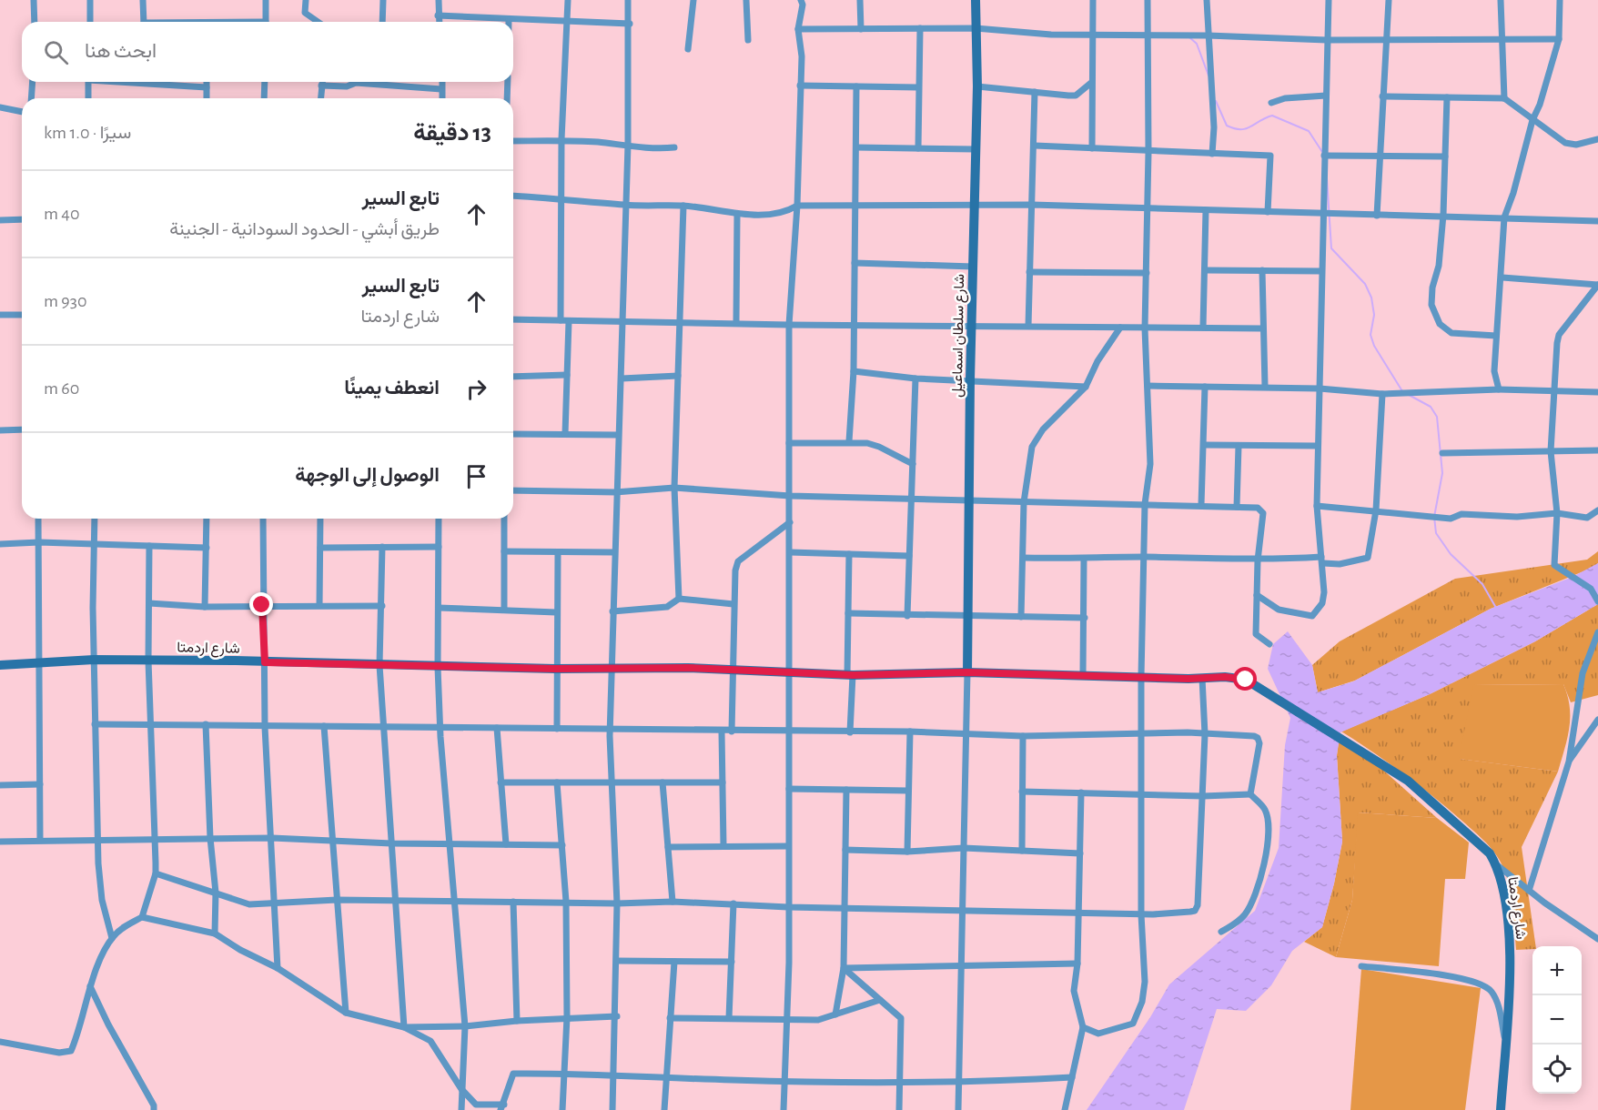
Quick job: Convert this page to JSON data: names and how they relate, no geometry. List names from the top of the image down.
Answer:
{
  "streets": {
    "main road": ["شارع سلطان اسماعيل", "شارع اردمتا"]
  },
  "crossings": [
    ["شارع سلطان اسماعيل", "شارع اردمتا"]
  ],
  "page": {
    "search": "ابحث هنا",
    "heading": ["13 دقيقة", "سيرًا · 1.0 km"],
    "list": [
      ["تابع السير", "طريق أبشي - الحدود السودانية - الجنينة", "40 m"],
      ["تابع السير", "شارع اردمتا", "930 m"],
      ["انعطف يمينًا", "60 m"],
      "الوصول إلى الوجهة"
    ],
    "map_buttons": ["+", "−"]
  }
}
